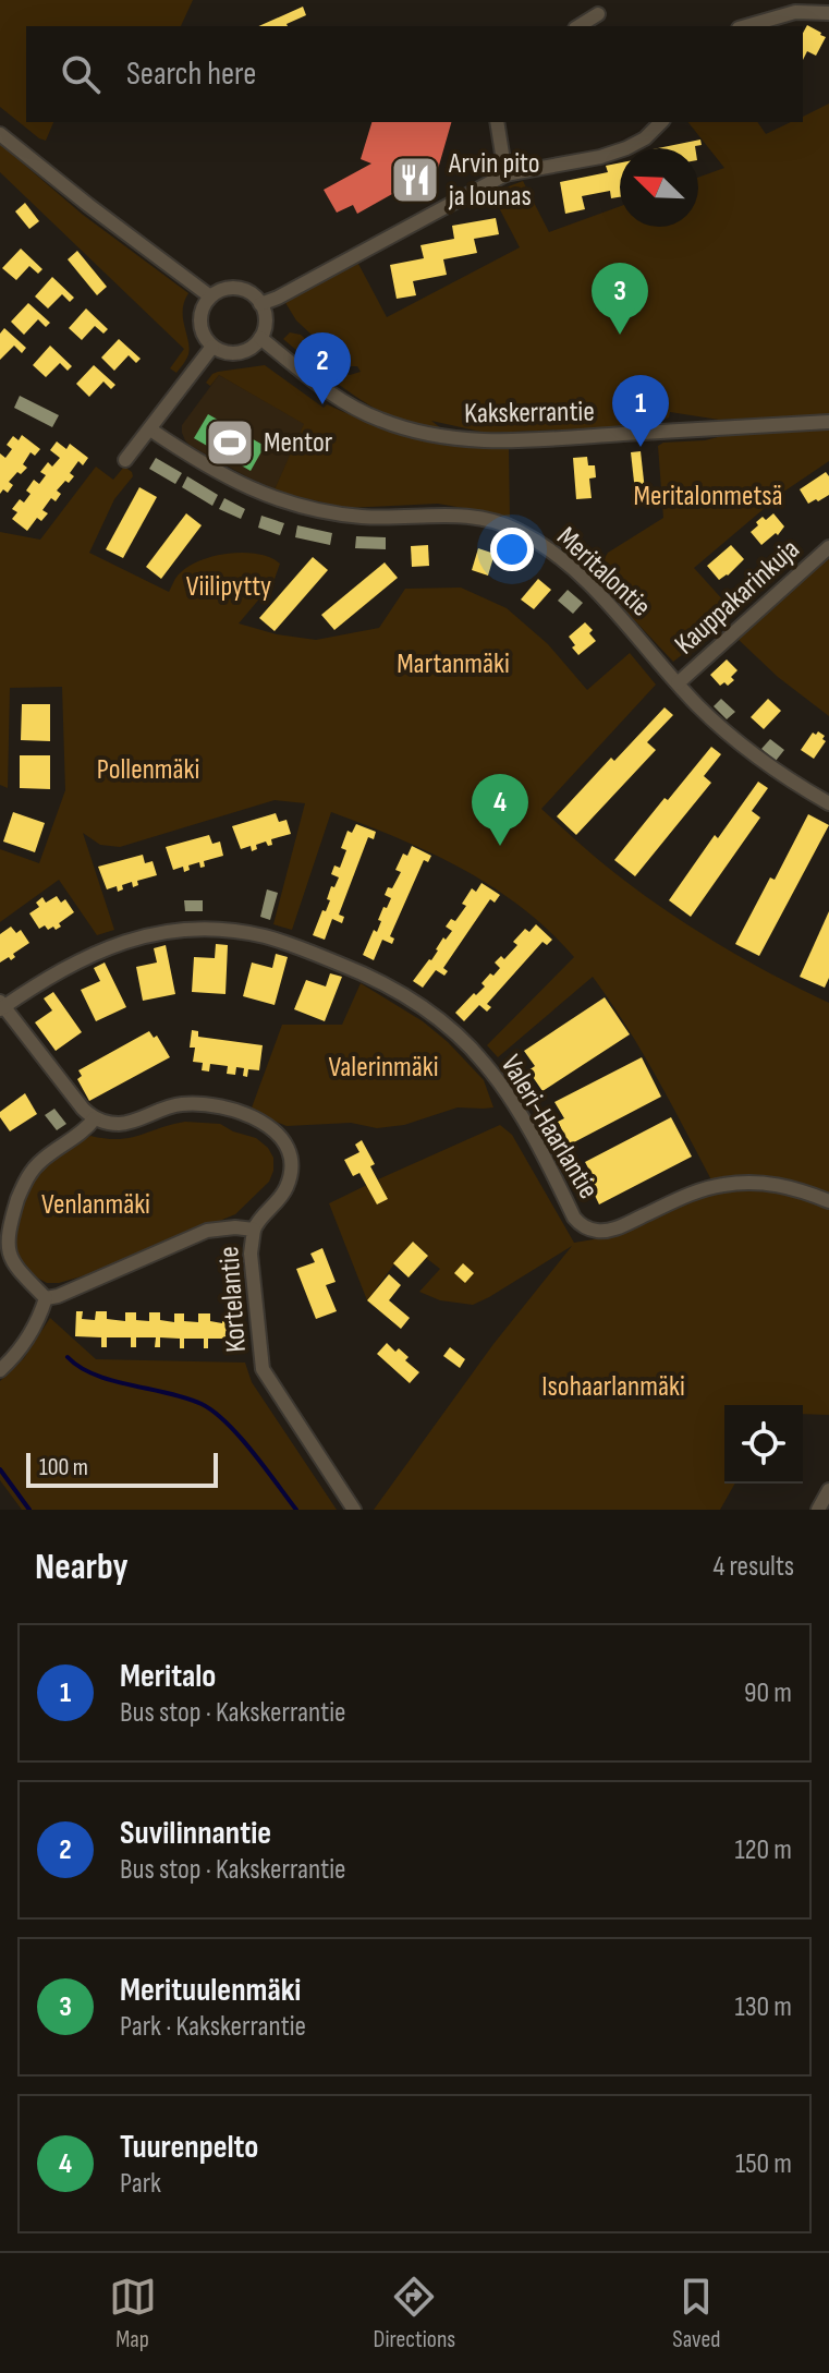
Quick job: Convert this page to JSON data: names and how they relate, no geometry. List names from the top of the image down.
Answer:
{
  "streets": {
    "street": [
      "Kakskerrantie",
      "Meritalontie",
      "Kauppakarinkuja",
      "Valeri-Haarlantie",
      "Kortelantie"
    ]
  },
  "crossings": [
    ["Meritalontie", "Kauppakarinkuja"]
  ],
  "parks": [
    "Meritalonmetsä",
    "Viilipytty",
    "Martanmäki",
    "Pollenmäki",
    "Valerinmäki",
    "Venlanmäki",
    "Isohaarlanmäki"
  ],
  "places": {
    "restaurant": ["Arvin pito ja lounas"],
    "sports": ["Mentor"]
  },
  "scale_bar": "100 m",
  "north": "top left",
  "page": {
    "search": "Search here",
    "pins": [
      "3",
      "2",
      "1",
      "4"
    ],
    "scale": "100 m",
    "heading": ["Nearby", "4 results"],
    "list": [
      {
        "mark": "1",
        "name": "Meritalo",
        "note": "Bus stop · Kakskerrantie",
        "value": "90 m"
      },
      {
        "mark": "2",
        "name": "Suvilinnantie",
        "note": "Bus stop · Kakskerrantie",
        "value": "120 m"
      },
      {
        "mark": "3",
        "name": "Merituulenmäki",
        "note": "Park · Kakskerrantie",
        "value": "130 m"
      },
      {
        "mark": "4",
        "name": "Tuurenpelto",
        "note": "Park",
        "value": "150 m"
      }
    ],
    "nav": ["Map", "Directions", "Saved"]
  }
}
